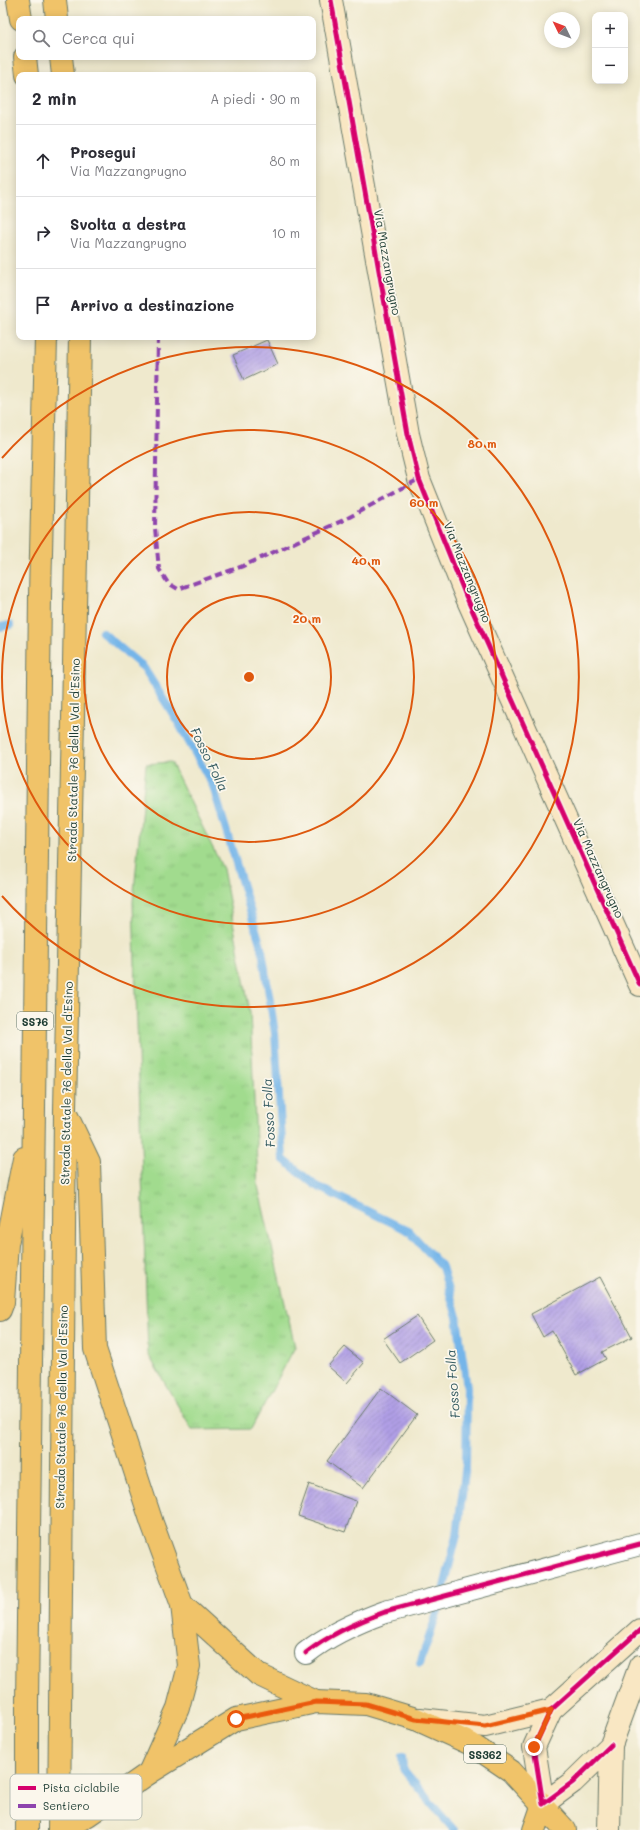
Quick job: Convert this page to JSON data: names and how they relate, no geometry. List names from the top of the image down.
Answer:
{
  "streets": {
    "main road": ["Strada Statale 76 della Val d'Esino", "SS76", "SS362"],
    "street": ["Via Mazzangrugno"]
  },
  "water": ["Fosso Folla"],
  "legend": ["Pista ciclabile", "Sentiero"],
  "north": "top left",
  "page": {
    "map_buttons": ["+", "−"],
    "search": "Cerca qui",
    "heading": ["2 min", "A piedi · 90 m"],
    "list": [
      ["Prosegui", "Via Mazzangrugno", "80 m"],
      ["Svolta a destra", "Via Mazzangrugno", "10 m"],
      "Arrivo a destinazione"
    ]
  },
  "rings": [
    "80 m",
    "60 m",
    "40 m",
    "20 m"
  ]
}
